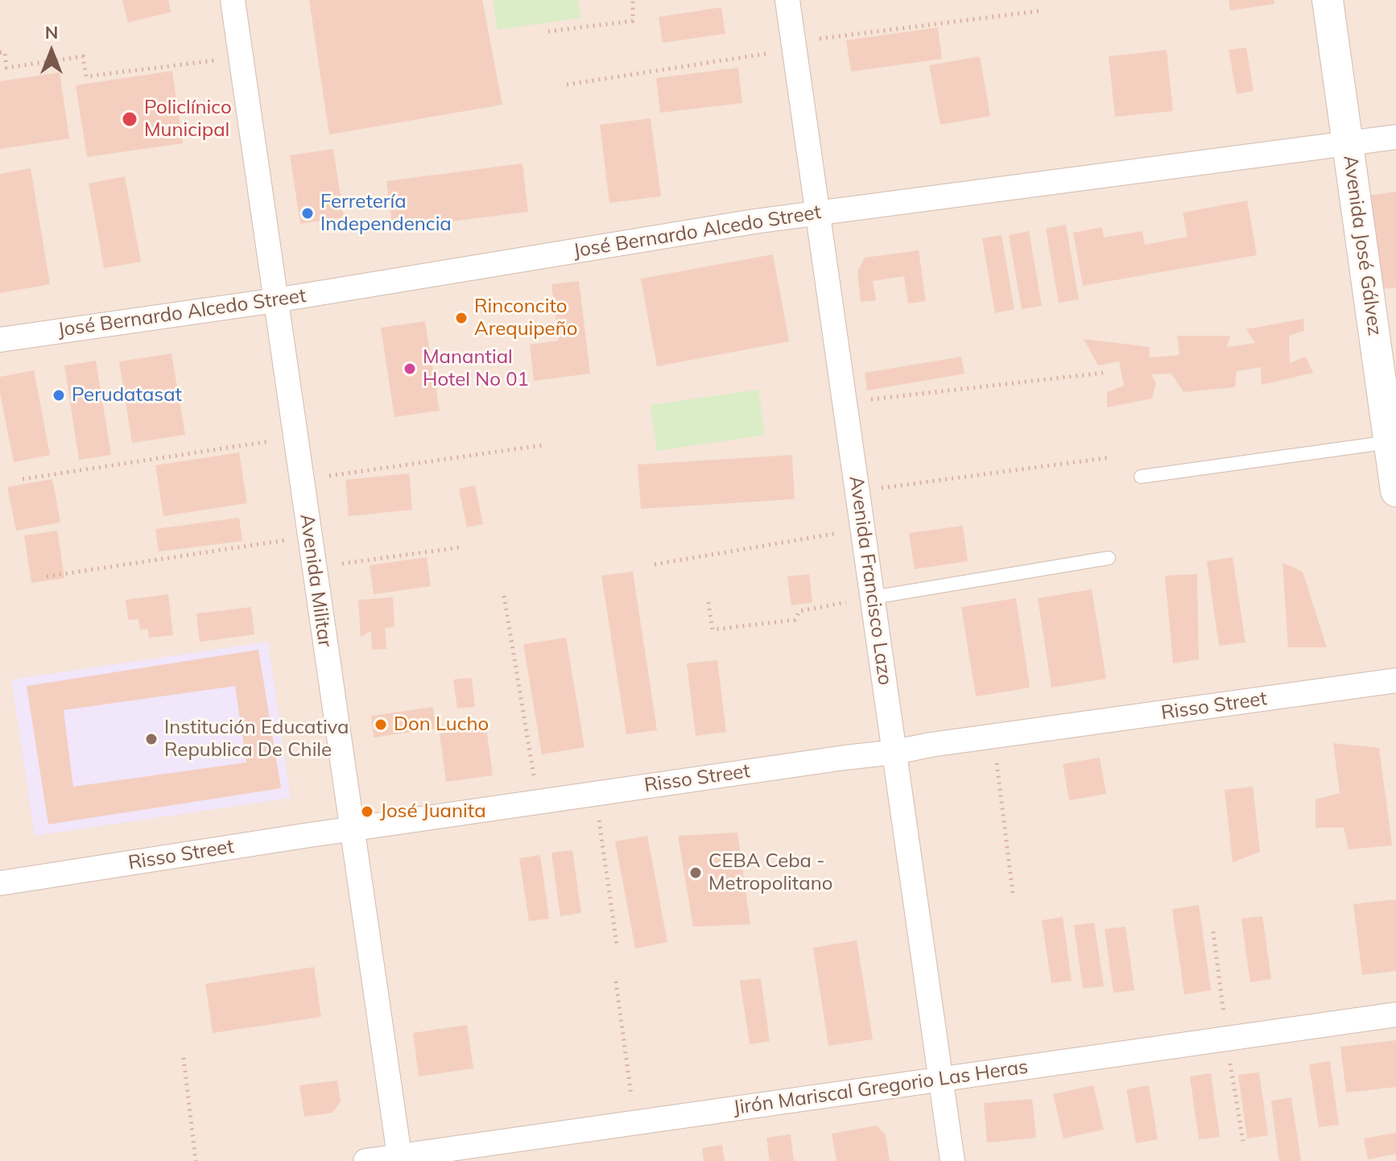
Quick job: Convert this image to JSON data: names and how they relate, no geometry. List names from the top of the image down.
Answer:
{
  "streets": {
    "street": [
      "José Bernardo Alcedo Street",
      "Avenida José Gálvez",
      "Avenida Militar",
      "Avenida Francisco Lazo",
      "Risso Street",
      "Jirón Mariscal Gregorio Las Heras"
    ]
  },
  "crossings": [
    ["José Bernardo Alcedo Street", "Avenida José Gálvez"],
    ["José Bernardo Alcedo Street", "Avenida Militar"],
    ["José Bernardo Alcedo Street", "Avenida Francisco Lazo"],
    ["Avenida Militar", "Risso Street"],
    ["Avenida Militar", "Jirón Mariscal Gregorio Las Heras"],
    ["Avenida Francisco Lazo", "Risso Street"],
    ["Avenida Francisco Lazo", "Jirón Mariscal Gregorio Las Heras"]
  ],
  "places": [
    "Policlínico Municipal",
    "Ferretería Independencia",
    "Rinconcito Arequipeño",
    "Manantial Hotel No 01",
    "Perudatasat",
    "Don Lucho",
    "Institución Educativa Republica De Chile",
    "José Juanita",
    "CEBA Ceba - Metropolitano"
  ],
  "north": "top"
}
